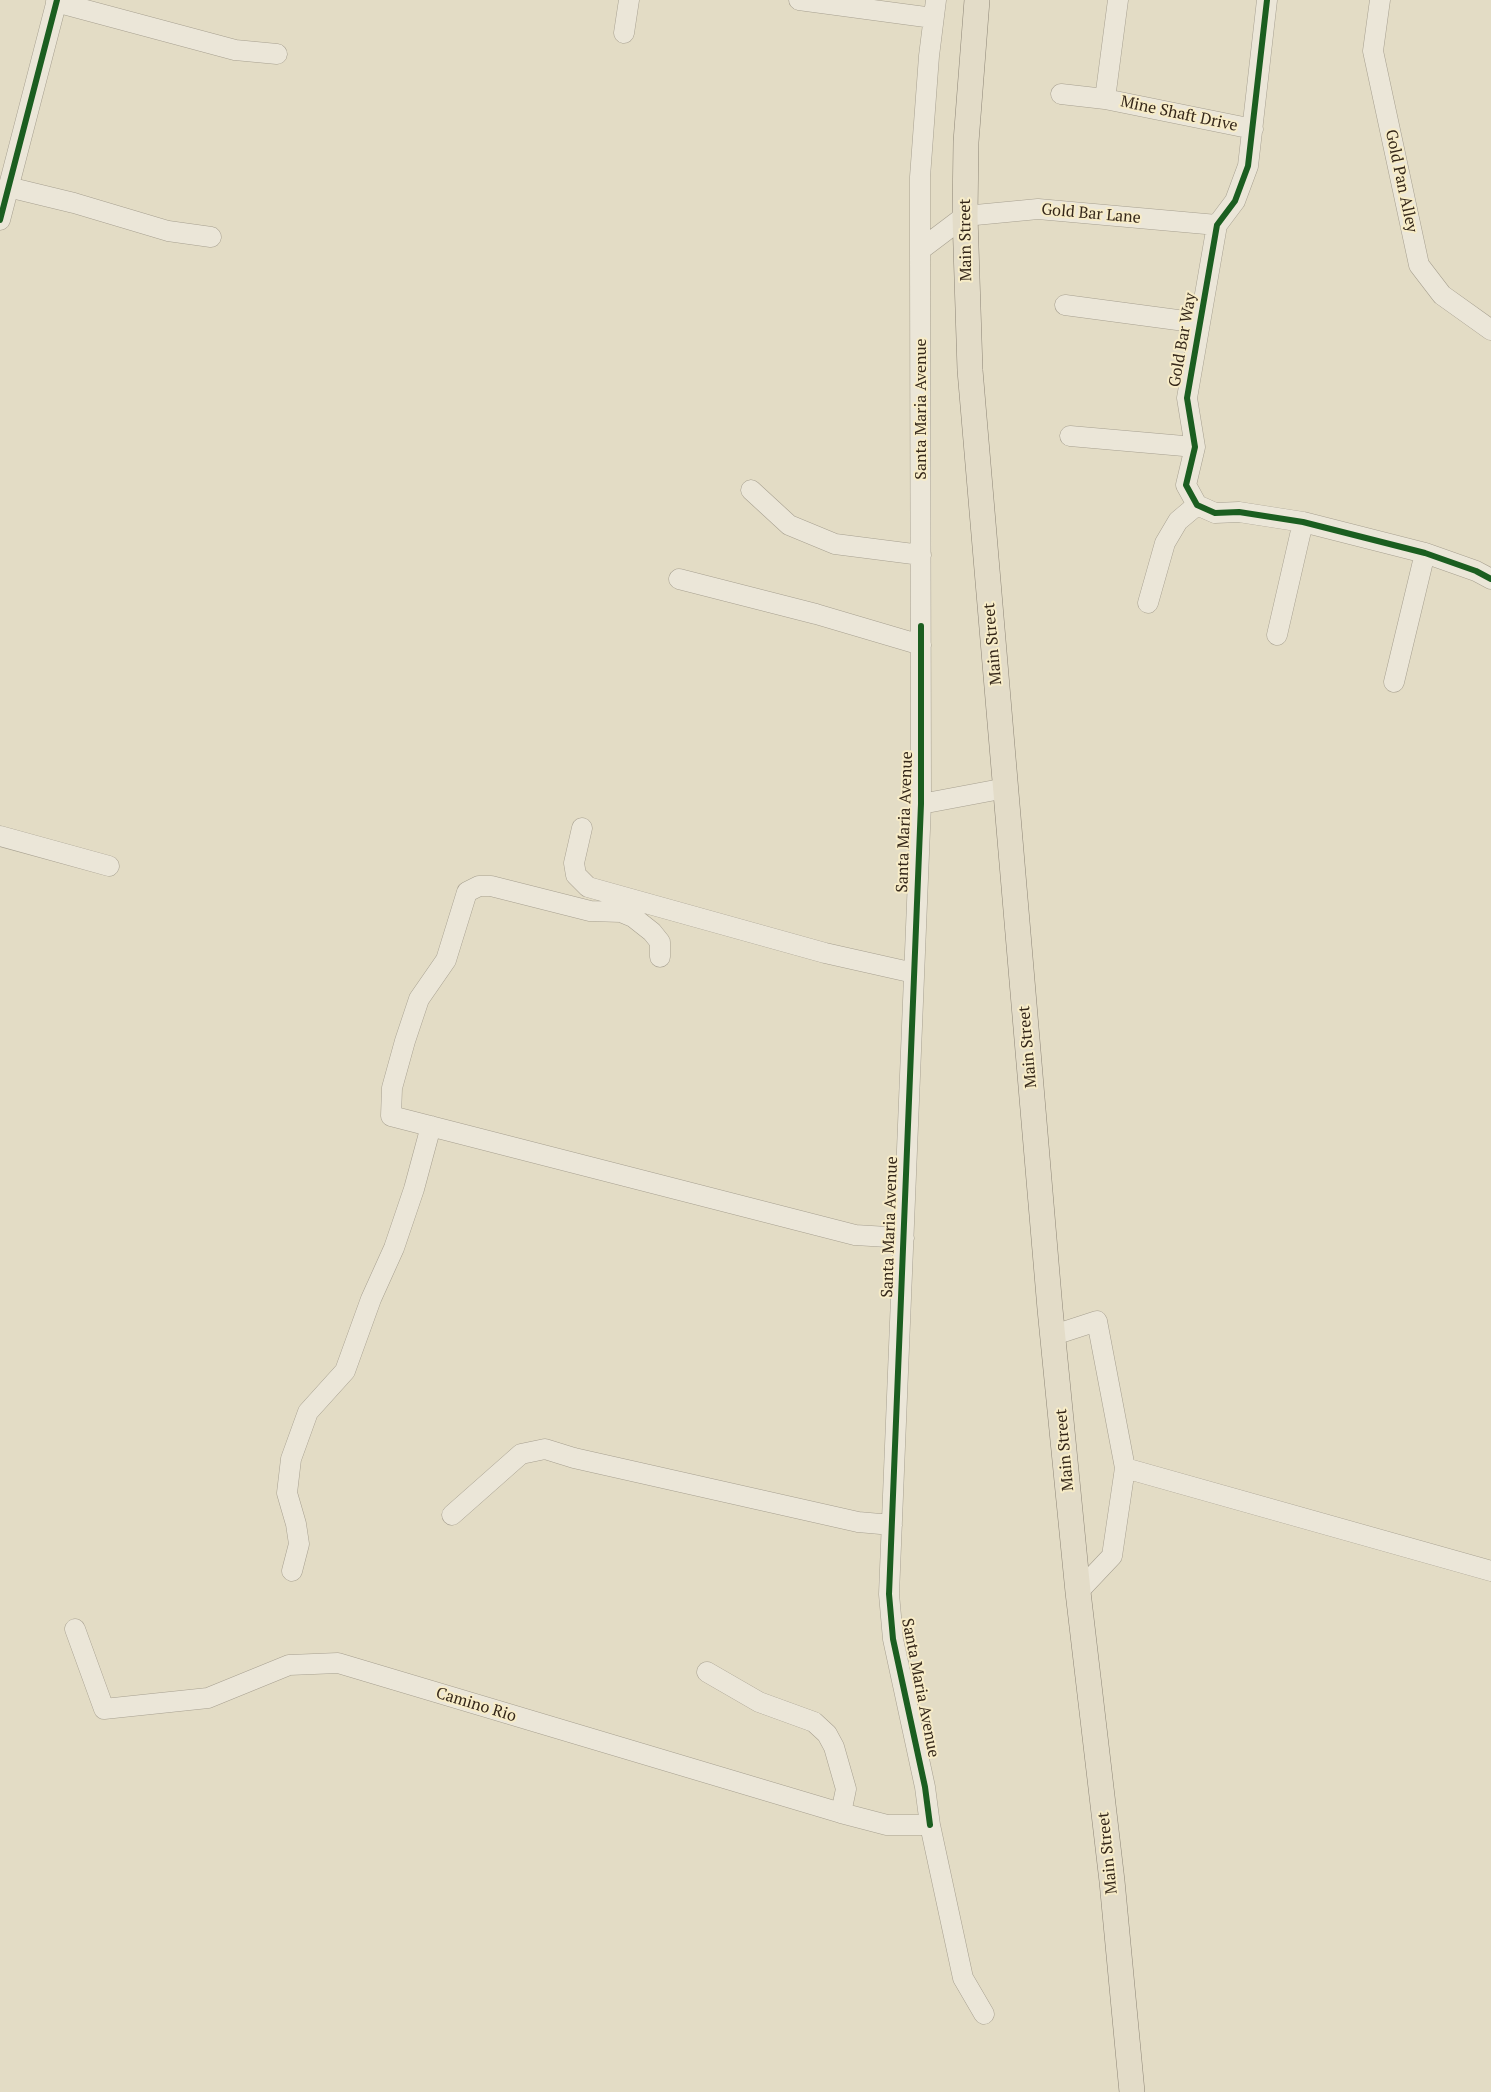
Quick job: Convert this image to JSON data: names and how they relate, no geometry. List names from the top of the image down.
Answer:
{
  "streets": {
    "main road": ["Main Street"],
    "street": [
      "Mine Shaft Drive",
      "Gold Pan Alley",
      "Gold Bar Lane",
      "Gold Bar Way",
      "Santa Maria Avenue",
      "Camino Rio"
    ]
  },
  "crossings": [
    ["Mine Shaft Drive", "Gold Bar Way"],
    ["Gold Bar Lane", "Main Street"],
    ["Gold Bar Lane", "Gold Bar Way"],
    ["Main Street", "Santa Maria Avenue"],
    ["Santa Maria Avenue", "Camino Rio"]
  ]
}
